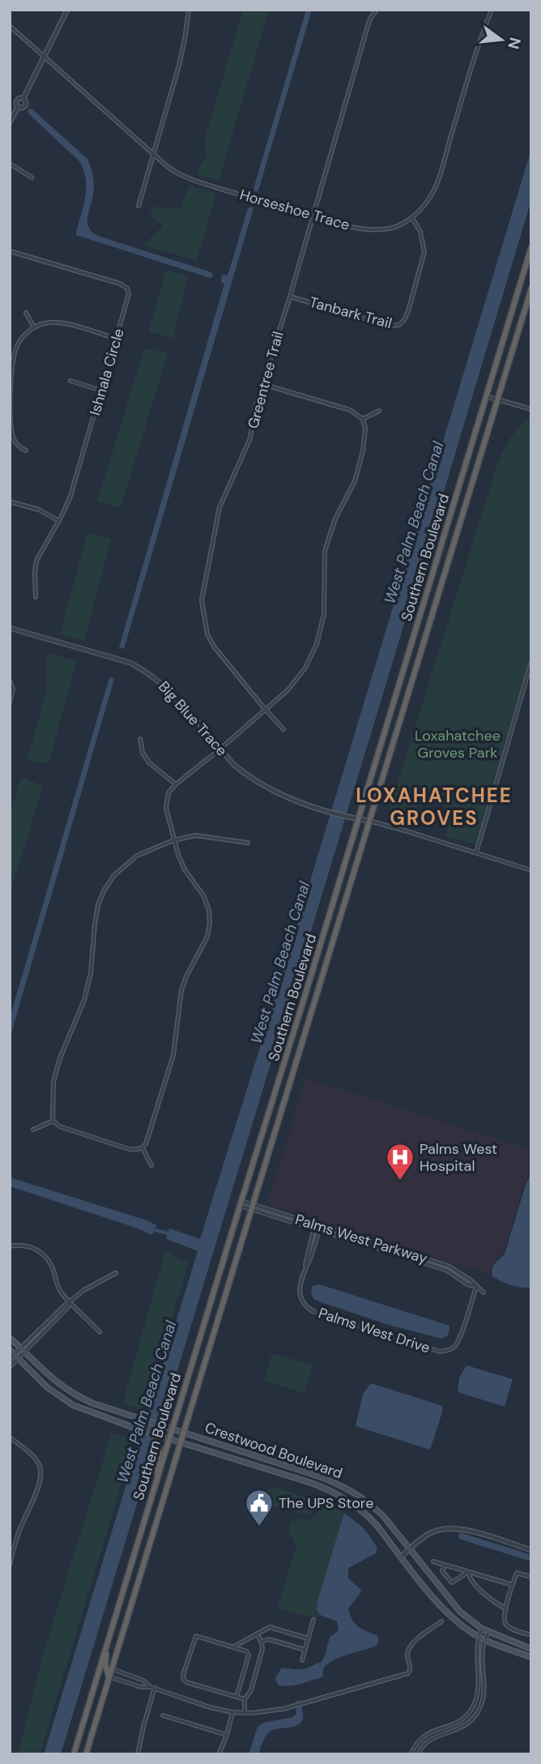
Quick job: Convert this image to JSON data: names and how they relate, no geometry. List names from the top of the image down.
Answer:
{
  "streets": {
    "highway": ["Southern Boulevard"],
    "main road": ["Crestwood Boulevard"],
    "street": [
      "Horseshoe Trace",
      "Tanbark Trail",
      "Ishnala Circle",
      "Greentree Trail",
      "Big Blue Trace",
      "Palms West Parkway",
      "Palms West Drive"
    ]
  },
  "crossings": [
    ["Horseshoe Trace", "Tanbark Trail"],
    ["Horseshoe Trace", "Greentree Trail"],
    ["Tanbark Trail", "Greentree Trail"],
    ["Southern Boulevard", "Big Blue Trace"],
    ["Southern Boulevard", "Palms West Parkway"],
    ["Southern Boulevard", "Crestwood Boulevard"],
    ["Palms West Parkway", "Palms West Drive"]
  ],
  "districts": ["LOXAHATCHEE GROVES"],
  "water": ["West Palm Beach Canal"],
  "parks": ["Loxahatchee Groves Park"],
  "places": {
    "hospital": ["Palms West Hospital"],
    "public building": ["The UPS Store"]
  },
  "north": "right"
}
